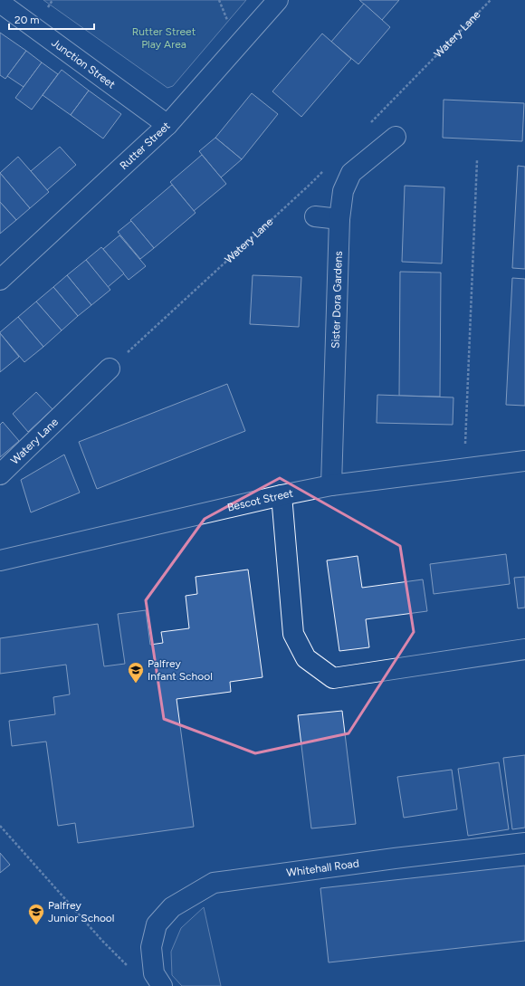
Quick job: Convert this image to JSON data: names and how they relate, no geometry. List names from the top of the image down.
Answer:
{
  "streets": {
    "street": [
      "Watery Lane",
      "Junction Street",
      "Rutter Street",
      "Sister Dora Gardens",
      "Bescot Street",
      "Whitehall Road"
    ]
  },
  "crossings": [
    ["Junction Street", "Rutter Street"],
    ["Sister Dora Gardens", "Bescot Street"]
  ],
  "parks": ["Rutter Street Play Area"],
  "places": {
    "school or university": ["Palfrey Infant School", "Palfrey Junior School"]
  },
  "scale_bar": "20 m"
}
